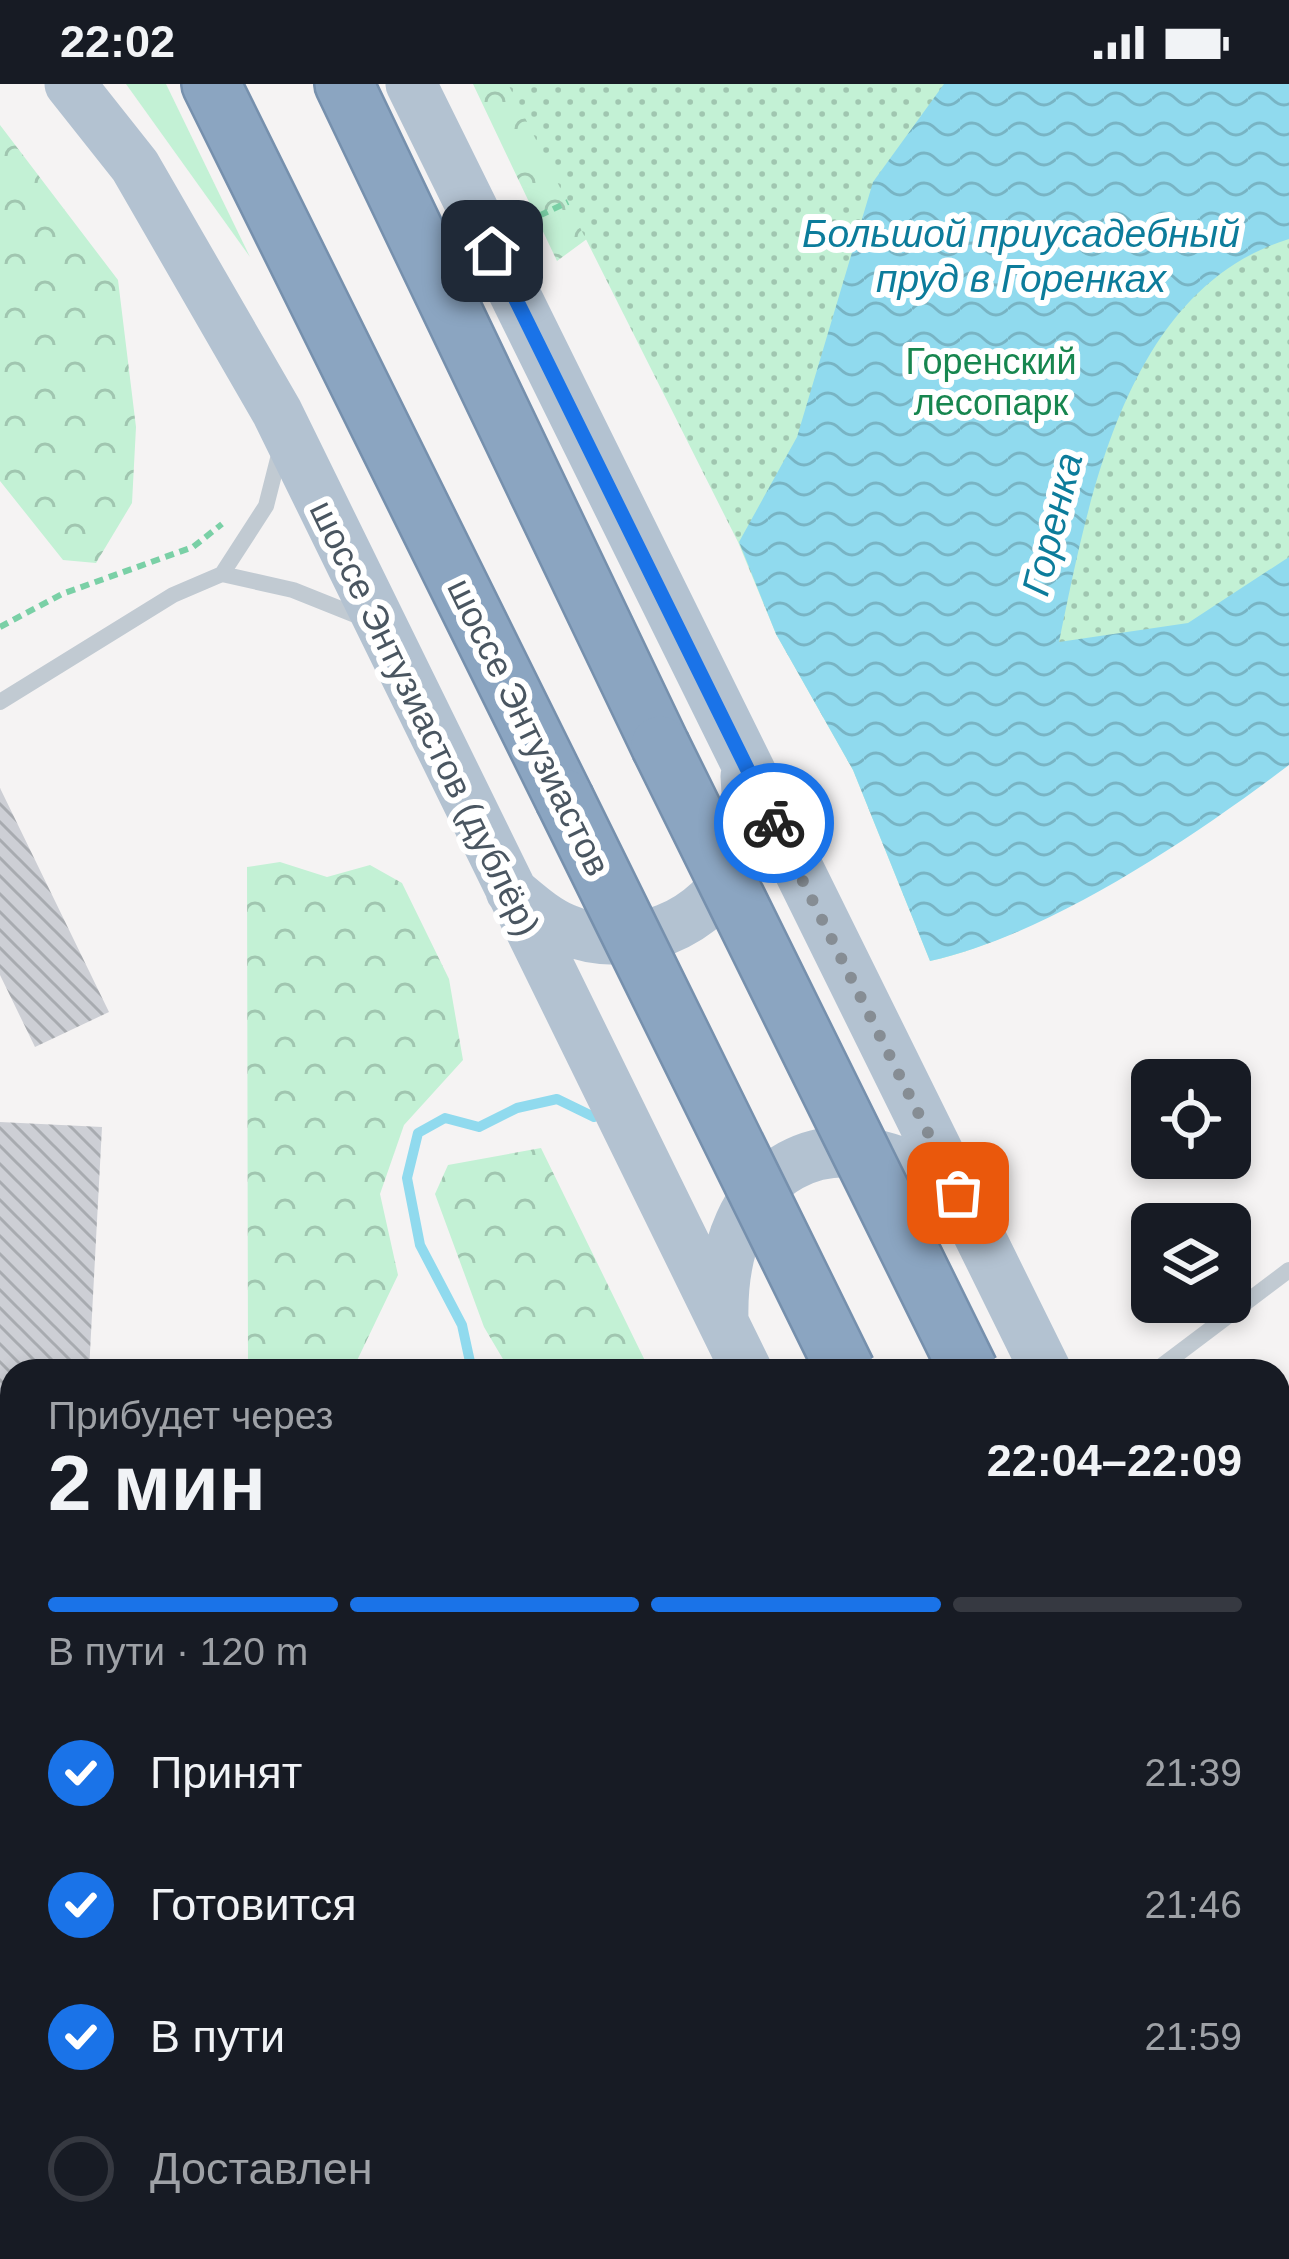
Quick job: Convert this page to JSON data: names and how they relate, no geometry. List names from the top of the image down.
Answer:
{
  "streets": {
    "highway": ["шоссе Энтузиастов"],
    "main road": ["шоссе Энтузиастов (дублёр)"]
  },
  "water": ["Большой приусадебный пруд в Горенках", "Горенка"],
  "parks": ["Горенский лесопарк"],
  "page": {
    "status": "22:02",
    "heading": ["2 мин", "Прибудет через", "22:04–22:09"],
    "bar": "В пути · 120 m",
    "list": [
      ["Принят", "21:39"],
      ["Готовится", "21:46"],
      ["В пути", "21:59"],
      "Доставлен"
    ]
  }
}
